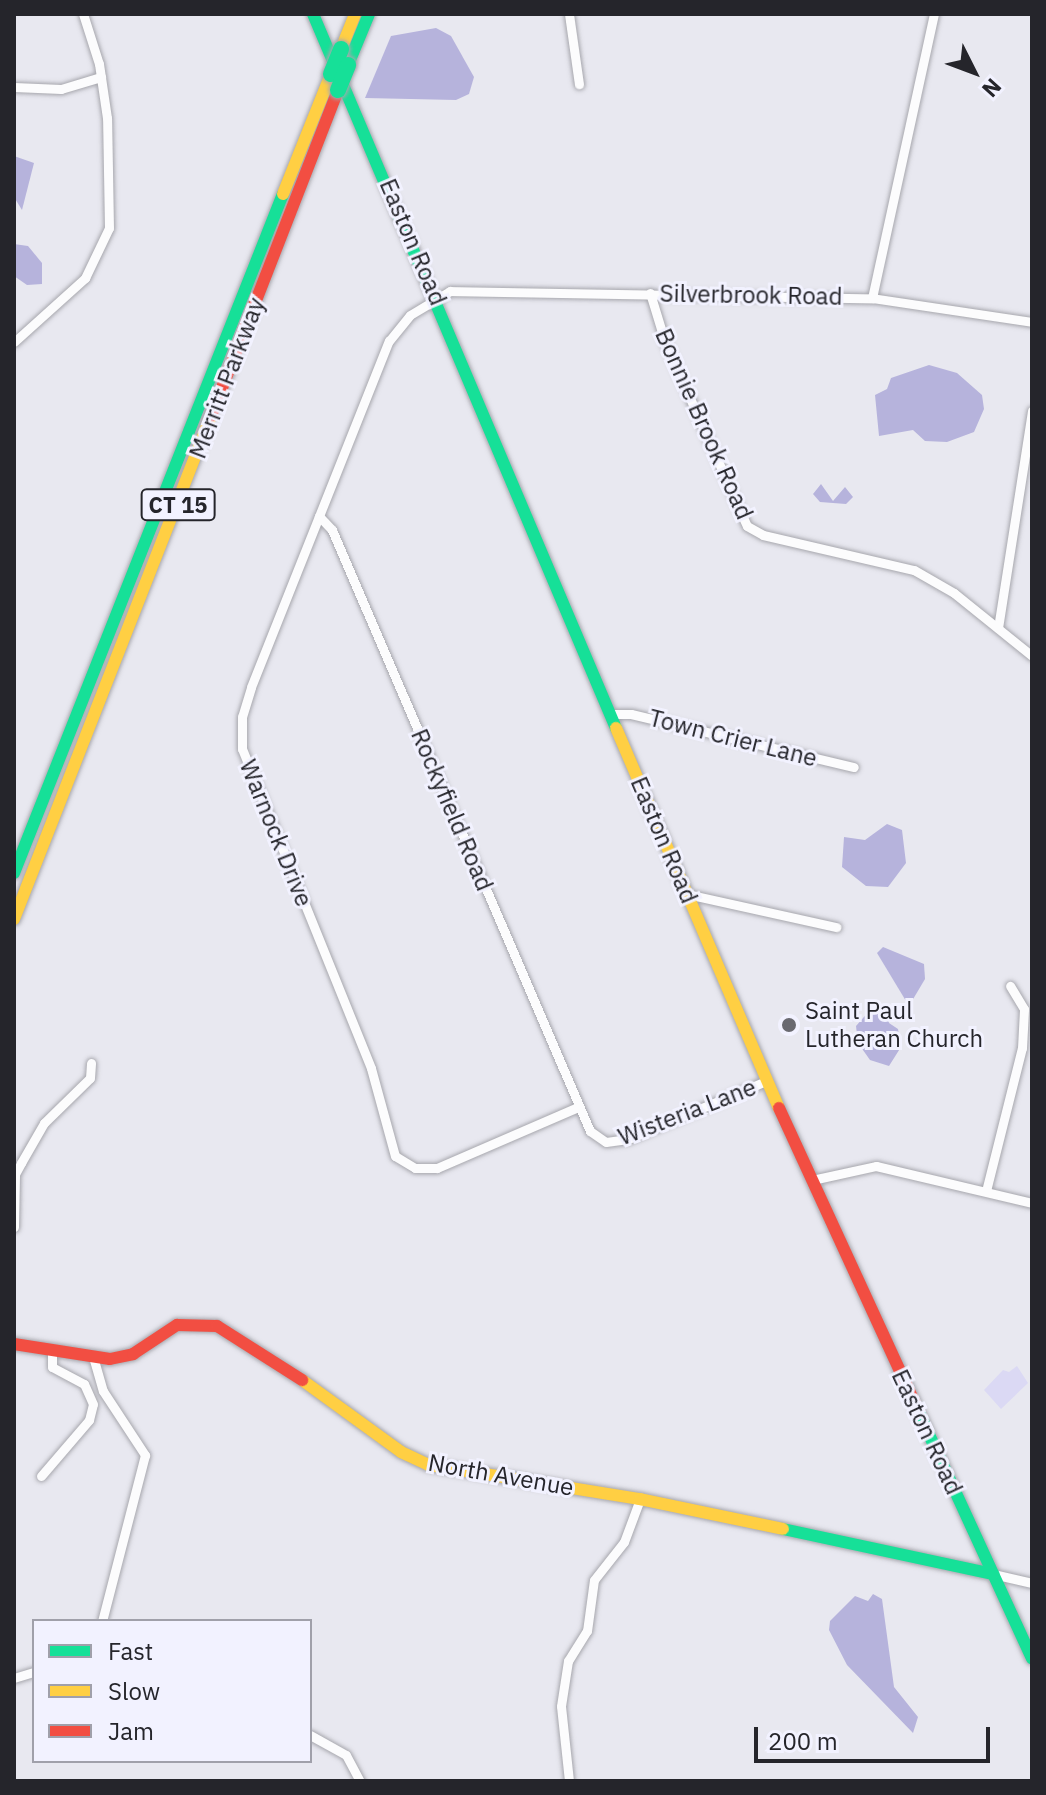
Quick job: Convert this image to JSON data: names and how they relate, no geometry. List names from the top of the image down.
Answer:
{
  "streets": {
    "main road": [
      "Easton Road",
      "Merritt Parkway",
      "CT 15",
      "North Avenue"
    ],
    "street": [
      "Silverbrook Road",
      "Bonnie Brook Road",
      "Town Crier Lane",
      "Rockyfield Road",
      "Warnock Drive",
      "Wisteria Lane"
    ]
  },
  "crossings": [
    ["Easton Road", "Silverbrook Road"],
    ["Easton Road", "Town Crier Lane"],
    ["Easton Road", "Warnock Drive"],
    ["Easton Road", "Wisteria Lane"],
    ["Easton Road", "North Avenue"],
    ["Silverbrook Road", "Bonnie Brook Road"],
    ["Silverbrook Road", "Warnock Drive"],
    ["Rockyfield Road", "Warnock Drive"],
    ["Rockyfield Road", "Wisteria Lane"],
    ["Warnock Drive", "Wisteria Lane"]
  ],
  "places": ["Saint Paul Lutheran Church"],
  "legend": ["Fast", "Slow", "Jam"],
  "scale_bar": "200 m",
  "north": "bottom right"
}
